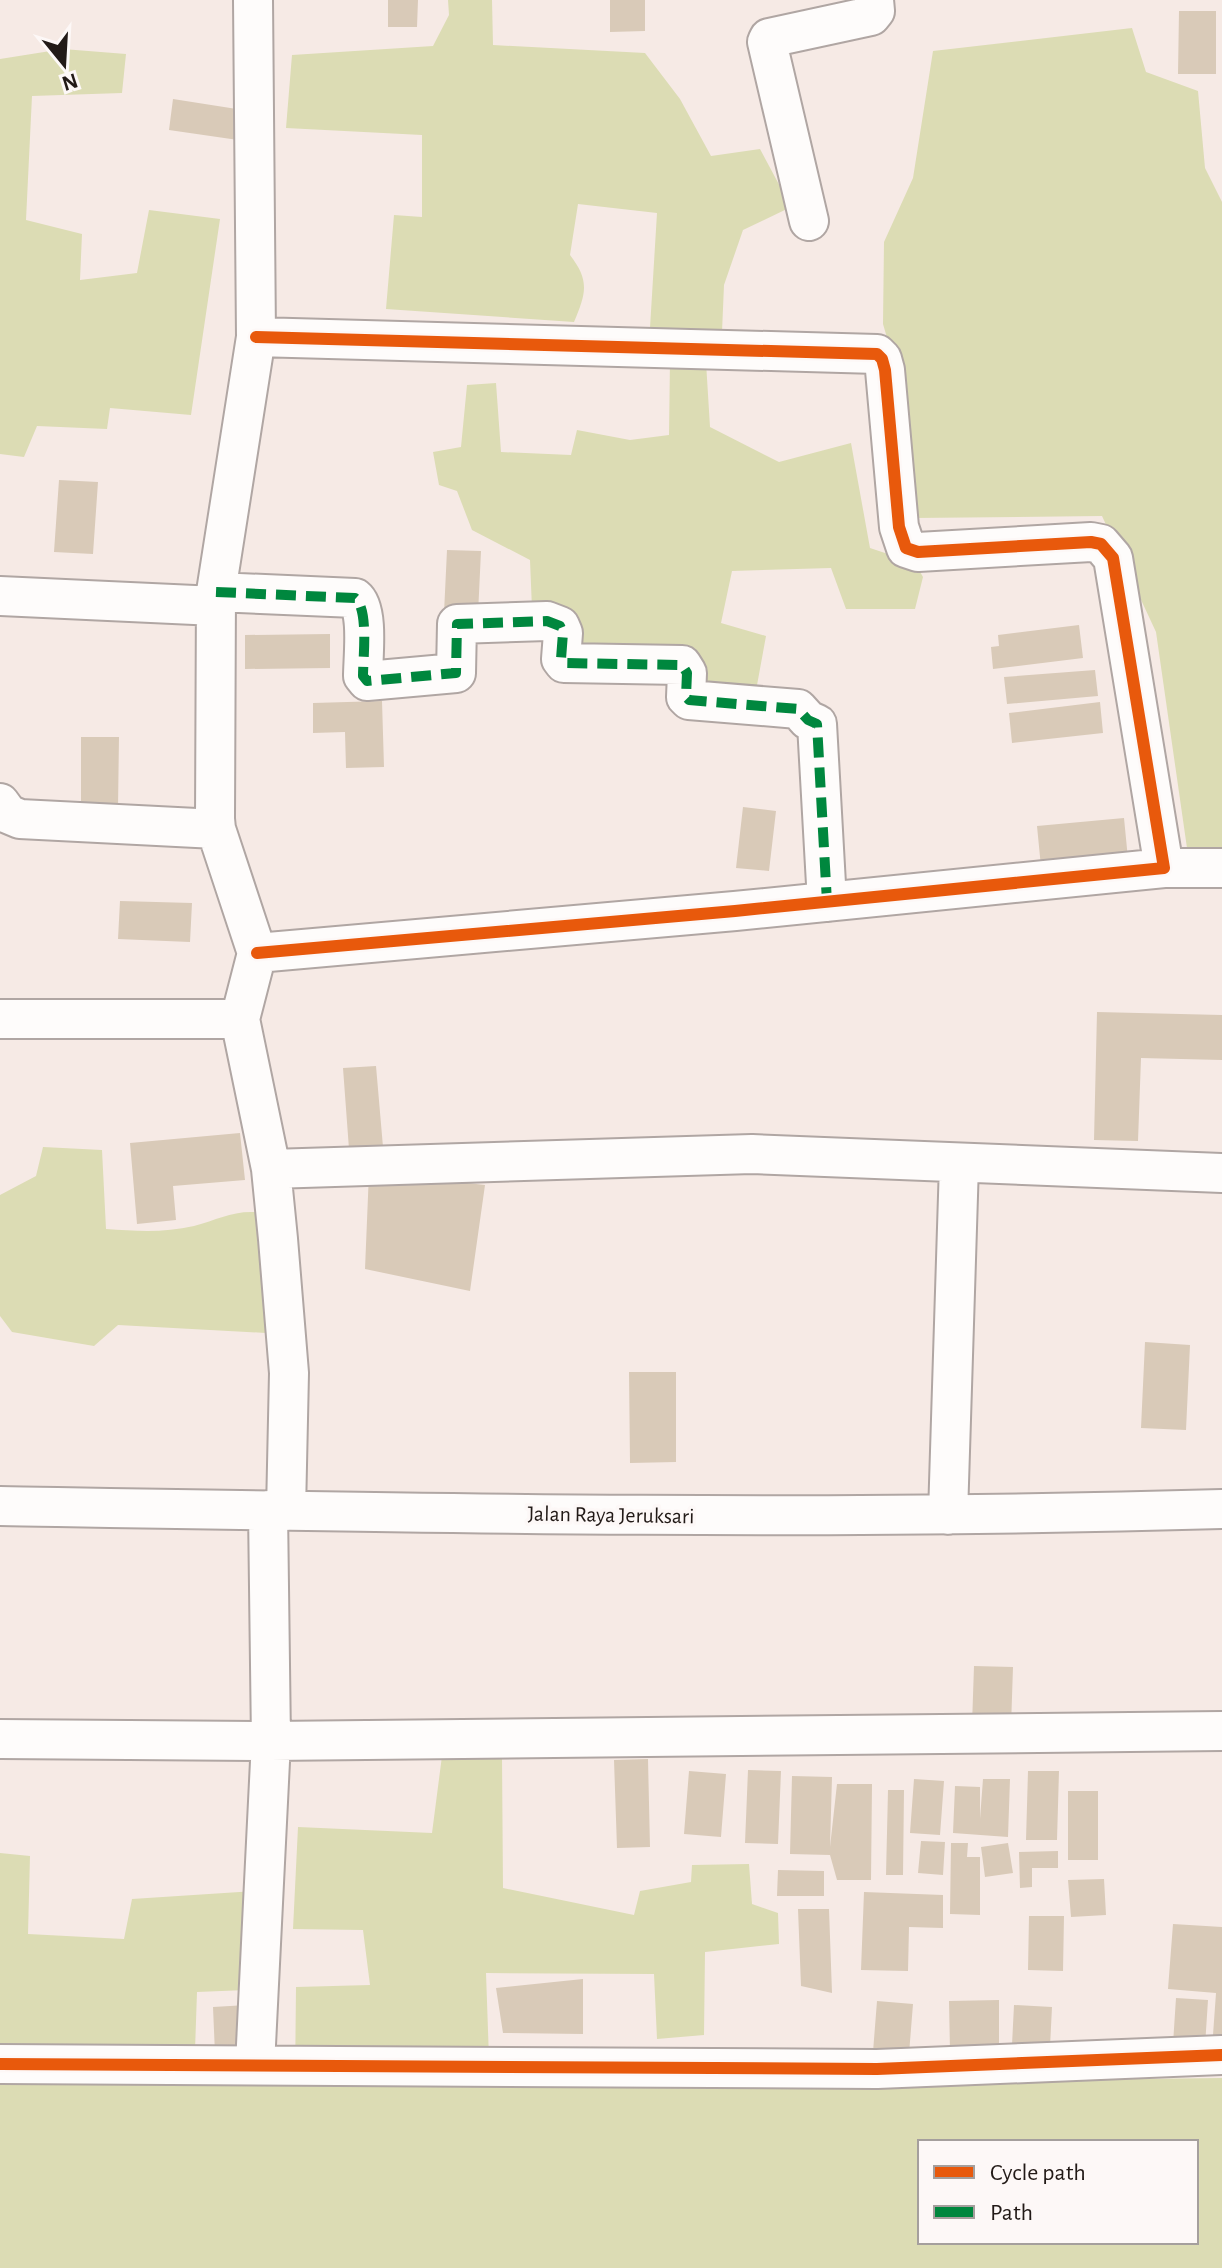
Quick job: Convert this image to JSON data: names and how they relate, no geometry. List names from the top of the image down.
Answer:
{
  "streets": {
    "street": ["Jalan Raya Jeruksari"]
  },
  "legend": ["Cycle path", "Path"],
  "north": "bottom"
}
